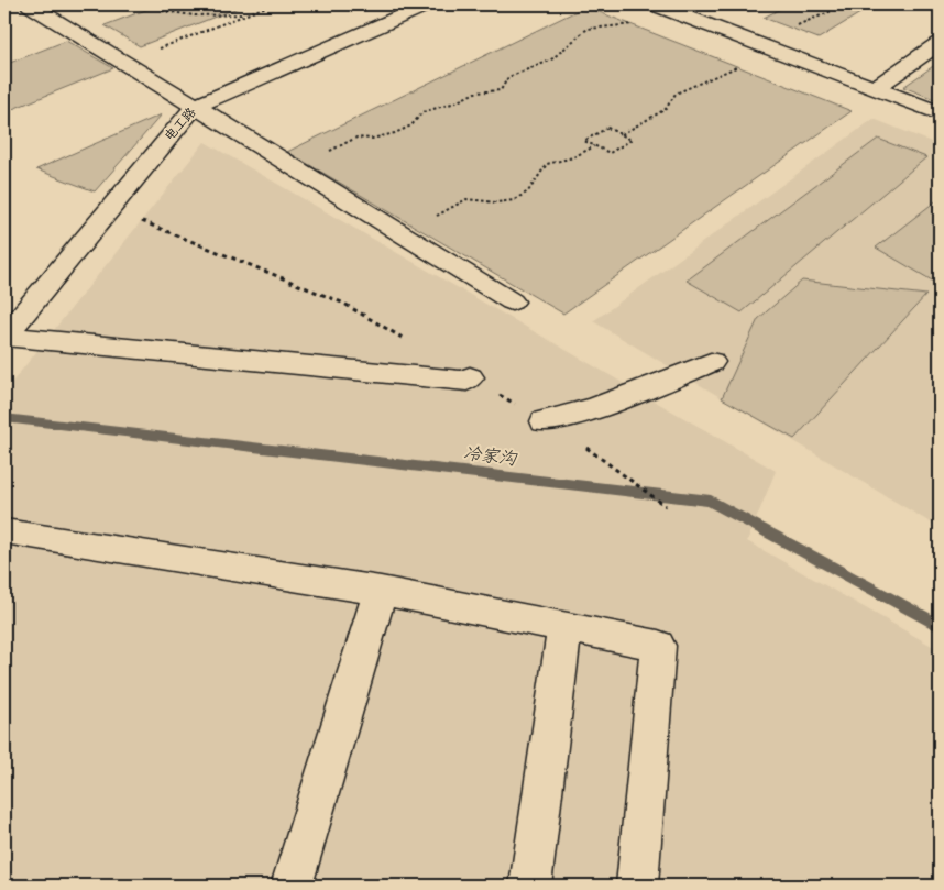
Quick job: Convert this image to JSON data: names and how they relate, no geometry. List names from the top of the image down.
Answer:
{
  "streets": {
    "street": ["电工路"]
  },
  "water": ["冷家沟"]
}
